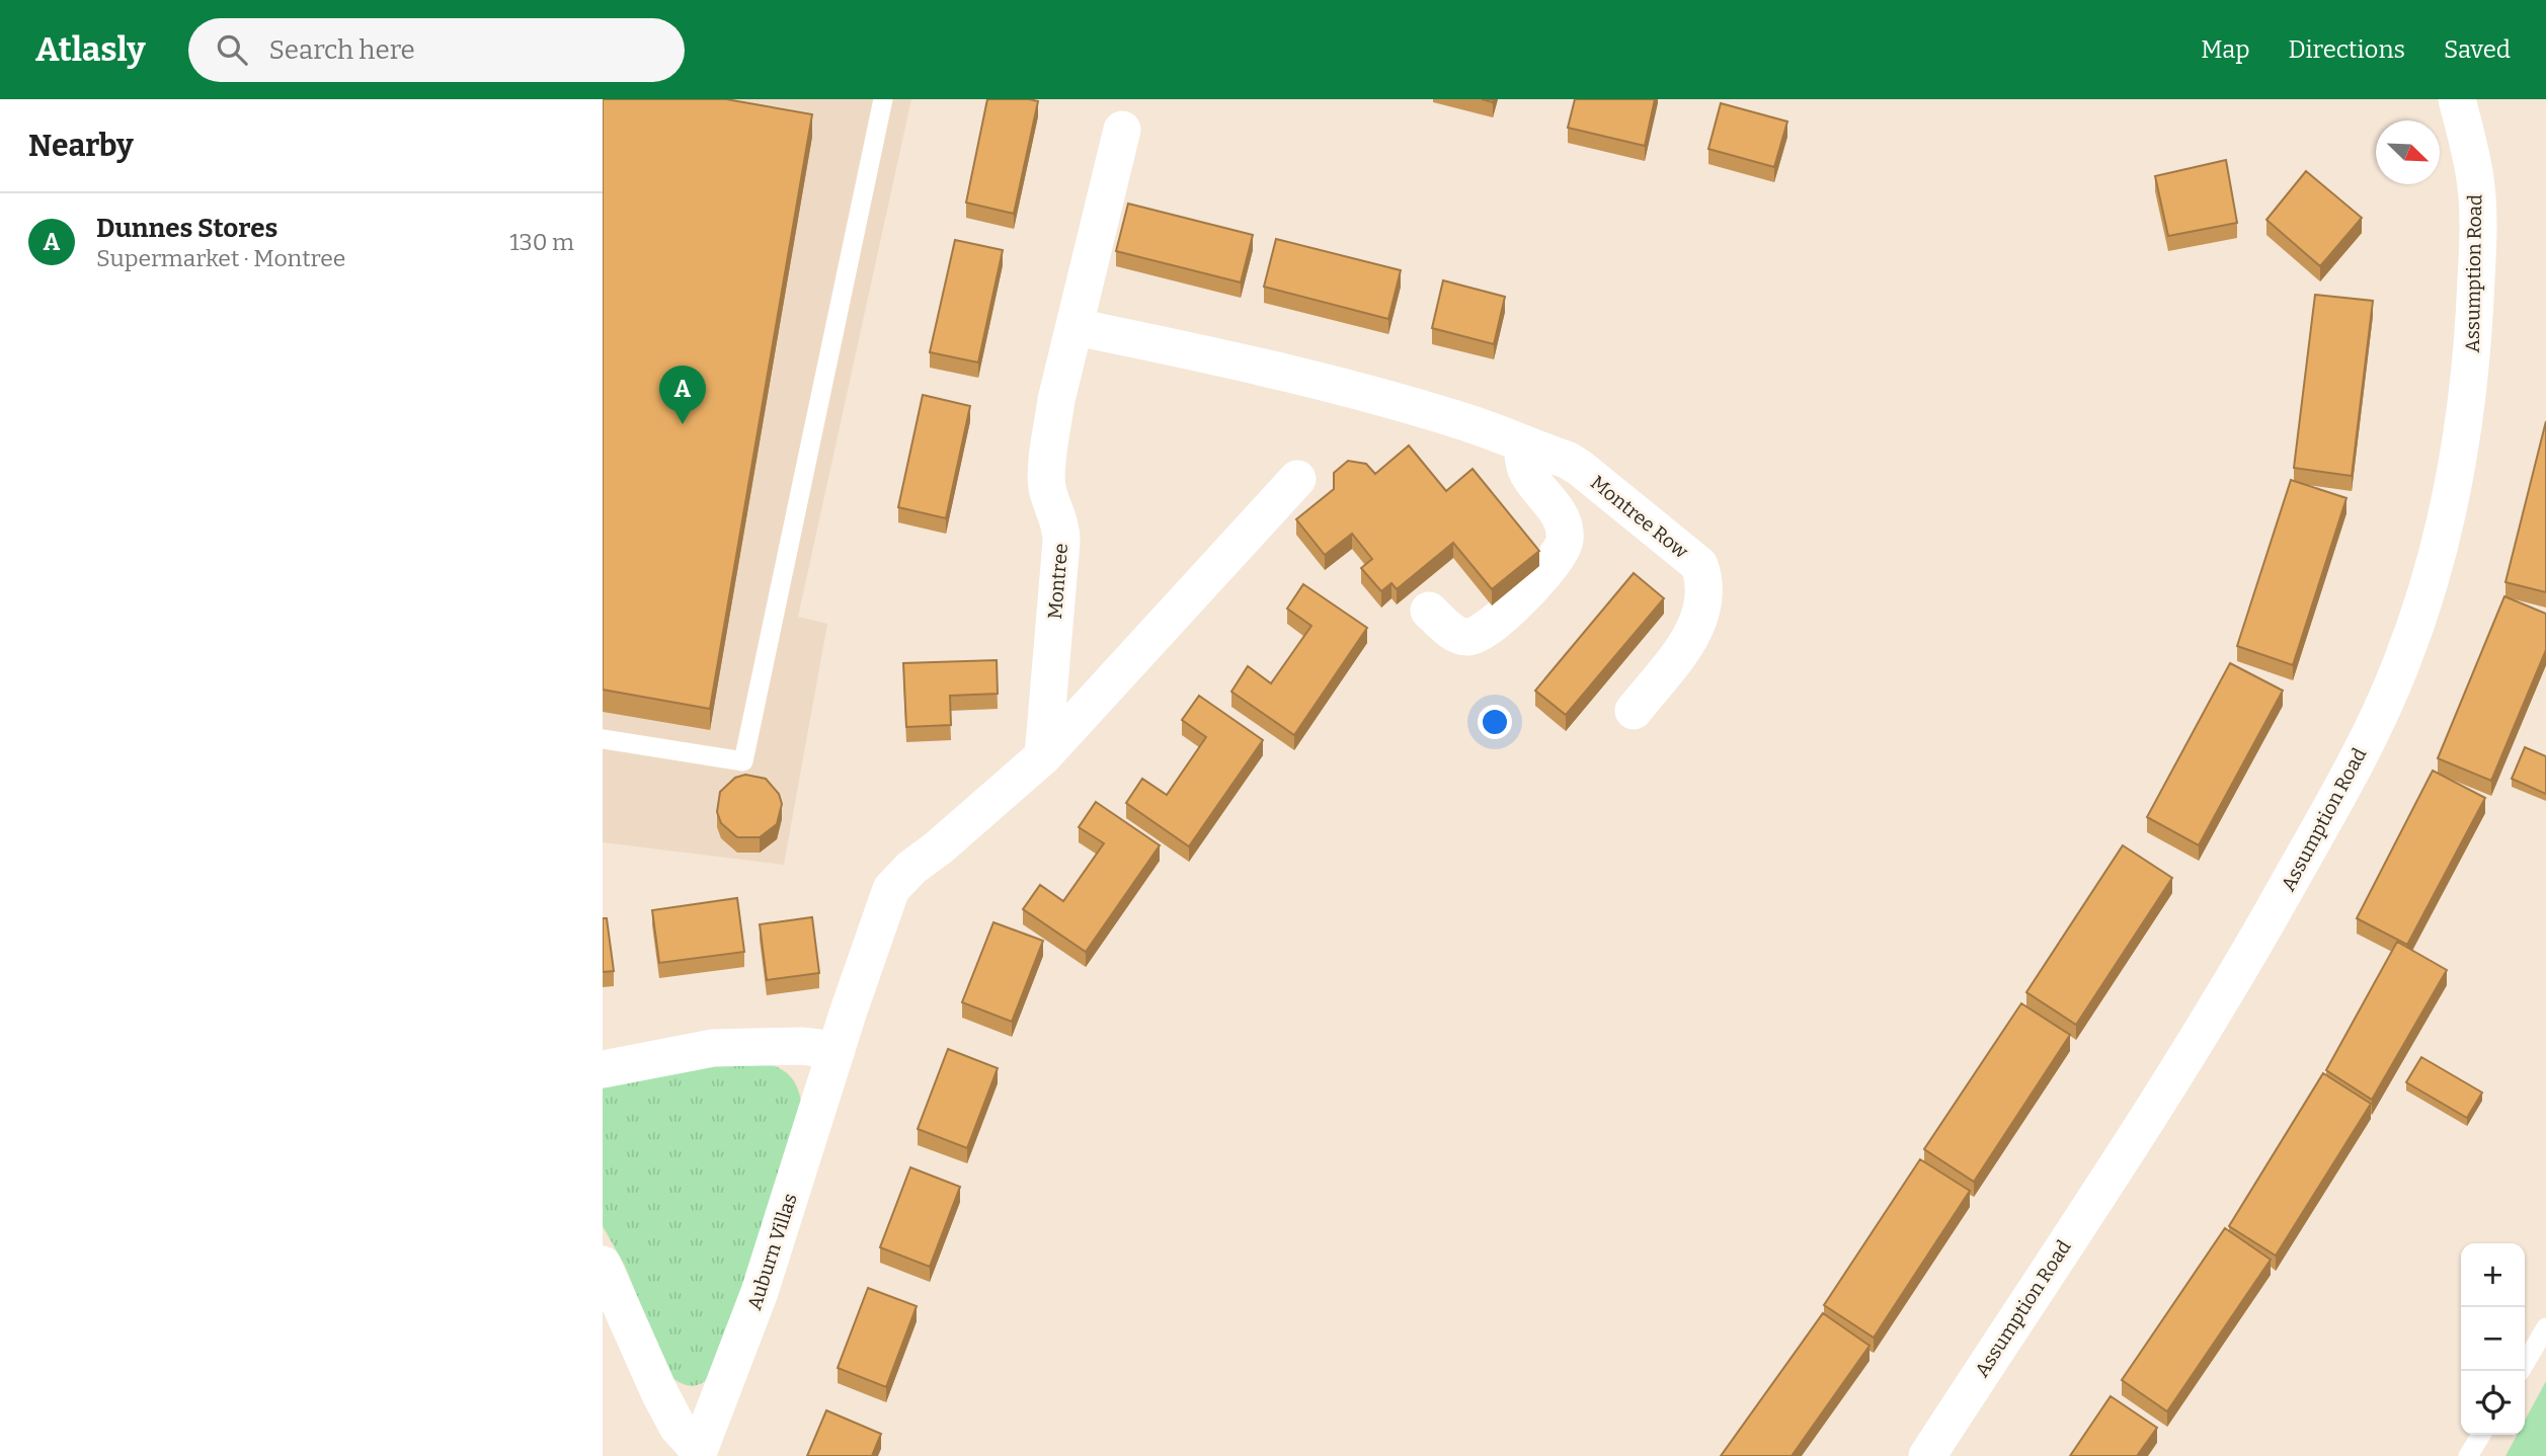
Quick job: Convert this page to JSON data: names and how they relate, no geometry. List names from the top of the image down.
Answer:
{
  "streets": {
    "street": [
      "Assumption Road",
      "Montree Row",
      "Montree",
      "Auburn Villas"
    ]
  },
  "crossings": [
    ["Montree Row", "Montree"],
    ["Montree", "Auburn Villas"]
  ],
  "north": "bottom right",
  "page": {
    "header": "Atlasly",
    "search": "Search here",
    "nav": ["Map", "Directions", "Saved"],
    "heading": "Nearby",
    "list": [
      {
        "mark": "A",
        "name": "Dunnes Stores",
        "note": "Supermarket · Montree",
        "value": "130 m"
      }
    ],
    "pins": "A",
    "map_buttons": ["+", "−"]
  }
}
